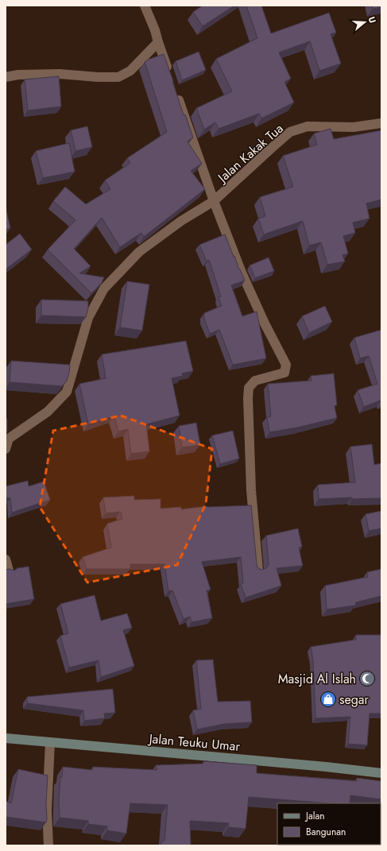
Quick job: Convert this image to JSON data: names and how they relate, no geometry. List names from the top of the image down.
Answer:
{
  "streets": {
    "street": ["Jalan Kakak Tua", "Jalan Teuku Umar"]
  },
  "places": {
    "mosque": ["Masjid Al Islah"],
    "shop": ["segar"]
  },
  "legend": ["Jalan", "Bangunan"],
  "north": "right"
}
